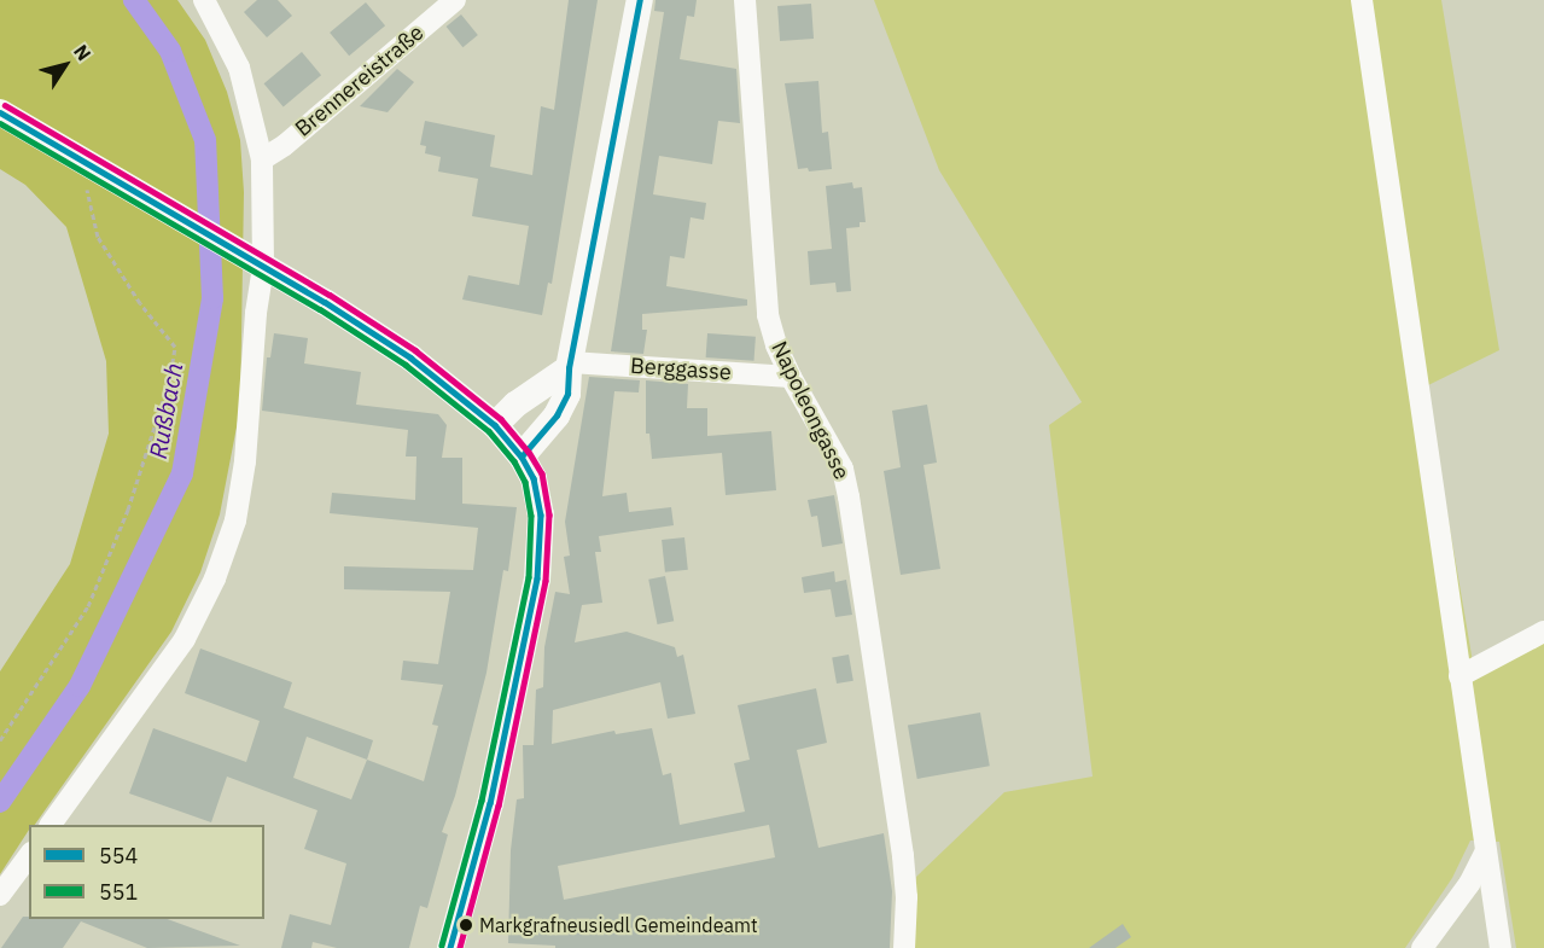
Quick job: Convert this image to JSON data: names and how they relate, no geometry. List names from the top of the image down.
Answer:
{
  "streets": {
    "street": ["Brennereistraße", "Berggasse", "Napoleongasse"]
  },
  "crossings": [
    ["Berggasse", "Napoleongasse"]
  ],
  "water": ["Rußbach"],
  "places": ["Markgrafneusiedl Gemeindeamt"],
  "lines": ["transit line 554", "transit line 551"],
  "legend": ["554", "551"],
  "north": "top right"
}
